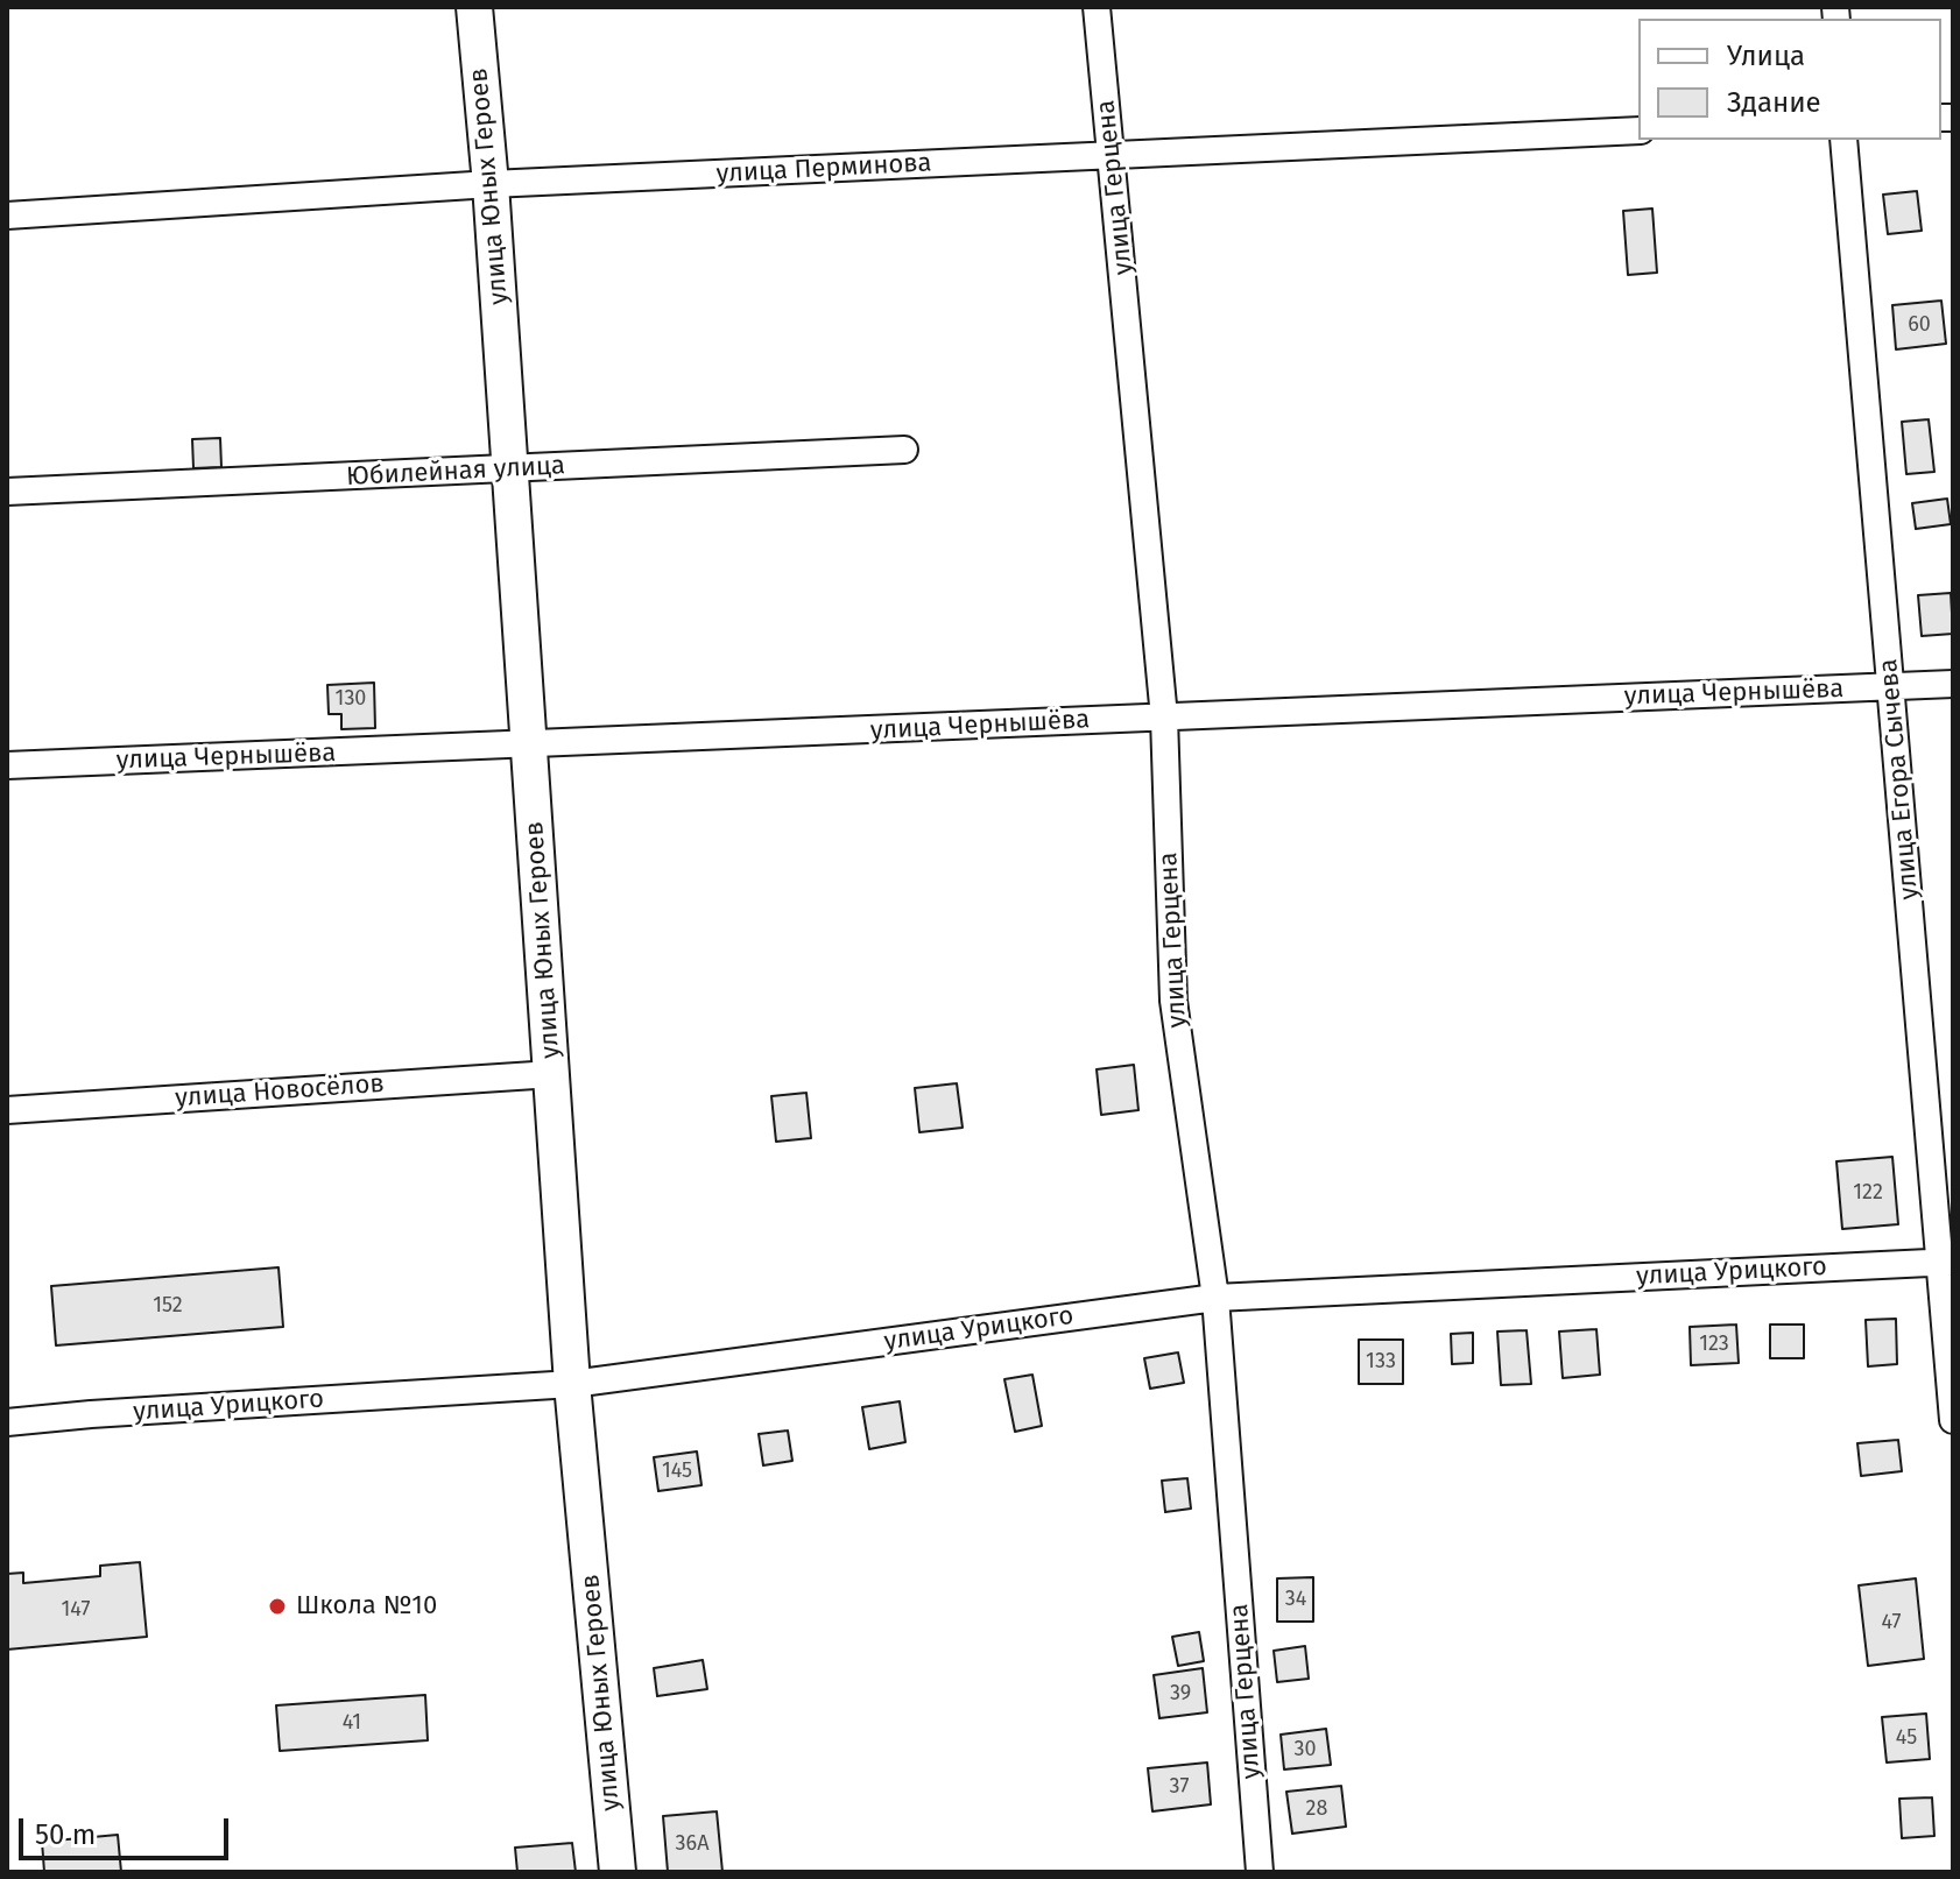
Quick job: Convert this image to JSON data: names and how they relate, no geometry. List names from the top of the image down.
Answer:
{
  "streets": {
    "street": [
      "улица Перминова",
      "улица Юных Героев",
      "улица Герцена",
      "Юбилейная улица",
      "улица Чернышёва",
      "улица Егора Сычева",
      "улица Новосёлов",
      "улица Урицкого"
    ]
  },
  "crossings": [
    ["улица Перминова", "улица Юных Героев"],
    ["улица Перминова", "улица Герцена"],
    ["улица Юных Героев", "Юбилейная улица"],
    ["улица Юных Героев", "улица Чернышёва"],
    ["улица Юных Героев", "улица Новосёлов"],
    ["улица Юных Героев", "улица Урицкого"],
    ["улица Герцена", "улица Чернышёва"],
    ["улица Герцена", "улица Урицкого"],
    ["улица Чернышёва", "улица Егора Сычева"],
    ["улица Егора Сычева", "улица Урицкого"]
  ],
  "places": ["Школа №10"],
  "house_numbers": [
    "60",
    "130",
    "122",
    "152",
    "123",
    "133",
    "145",
    "34",
    "147",
    "47",
    "39",
    "41",
    "45",
    "30",
    "37",
    "28",
    "36А"
  ],
  "legend": ["Улица", "Здание"],
  "scale_bar": "50 m"
}
